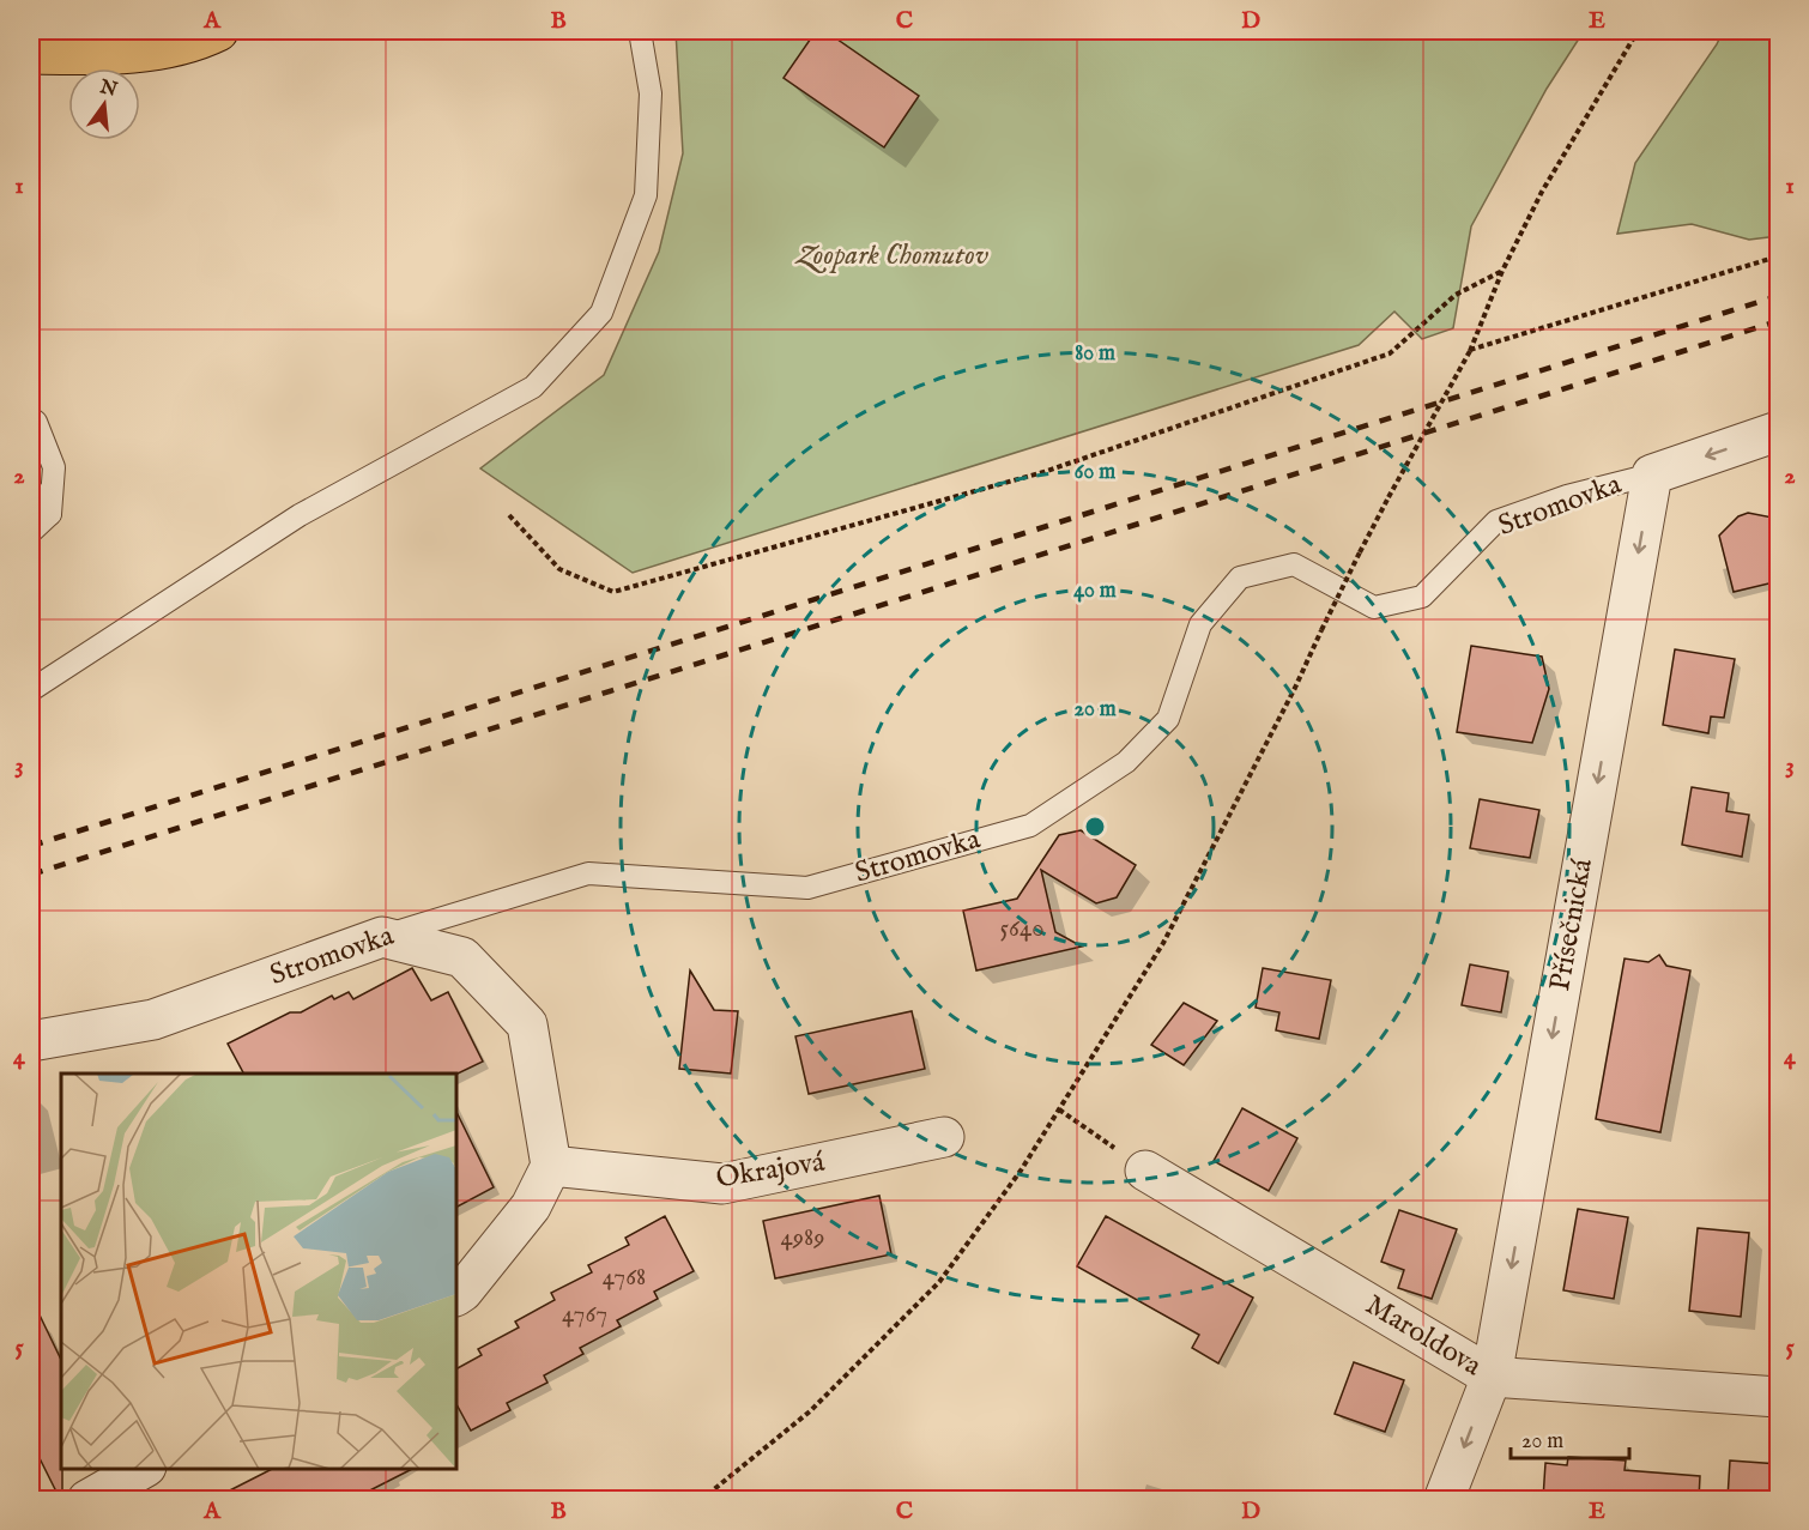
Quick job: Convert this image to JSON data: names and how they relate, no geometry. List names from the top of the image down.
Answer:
{
  "streets": {
    "street": [
      "Stromovka",
      "Přísečnická",
      "Okrajová",
      "Maroldova"
    ]
  },
  "crossings": [
    ["Stromovka", "Přísečnická"],
    ["Přísečnická", "Maroldova"]
  ],
  "one_way": ["Přísečnická"],
  "parks": ["Zoopark Chomutov"],
  "house_numbers": [
    "5640",
    "4989",
    "4768",
    "4767"
  ],
  "scale_bar": "20 m",
  "north": "top",
  "grid": {
    "columns": [
      "A",
      "B",
      "C",
      "D",
      "E"
    ],
    "rows": [
      "1",
      "2",
      "3",
      "4",
      "5"
    ]
  },
  "rings": [
    "80 m",
    "60 m",
    "40 m",
    "20 m"
  ]
}
